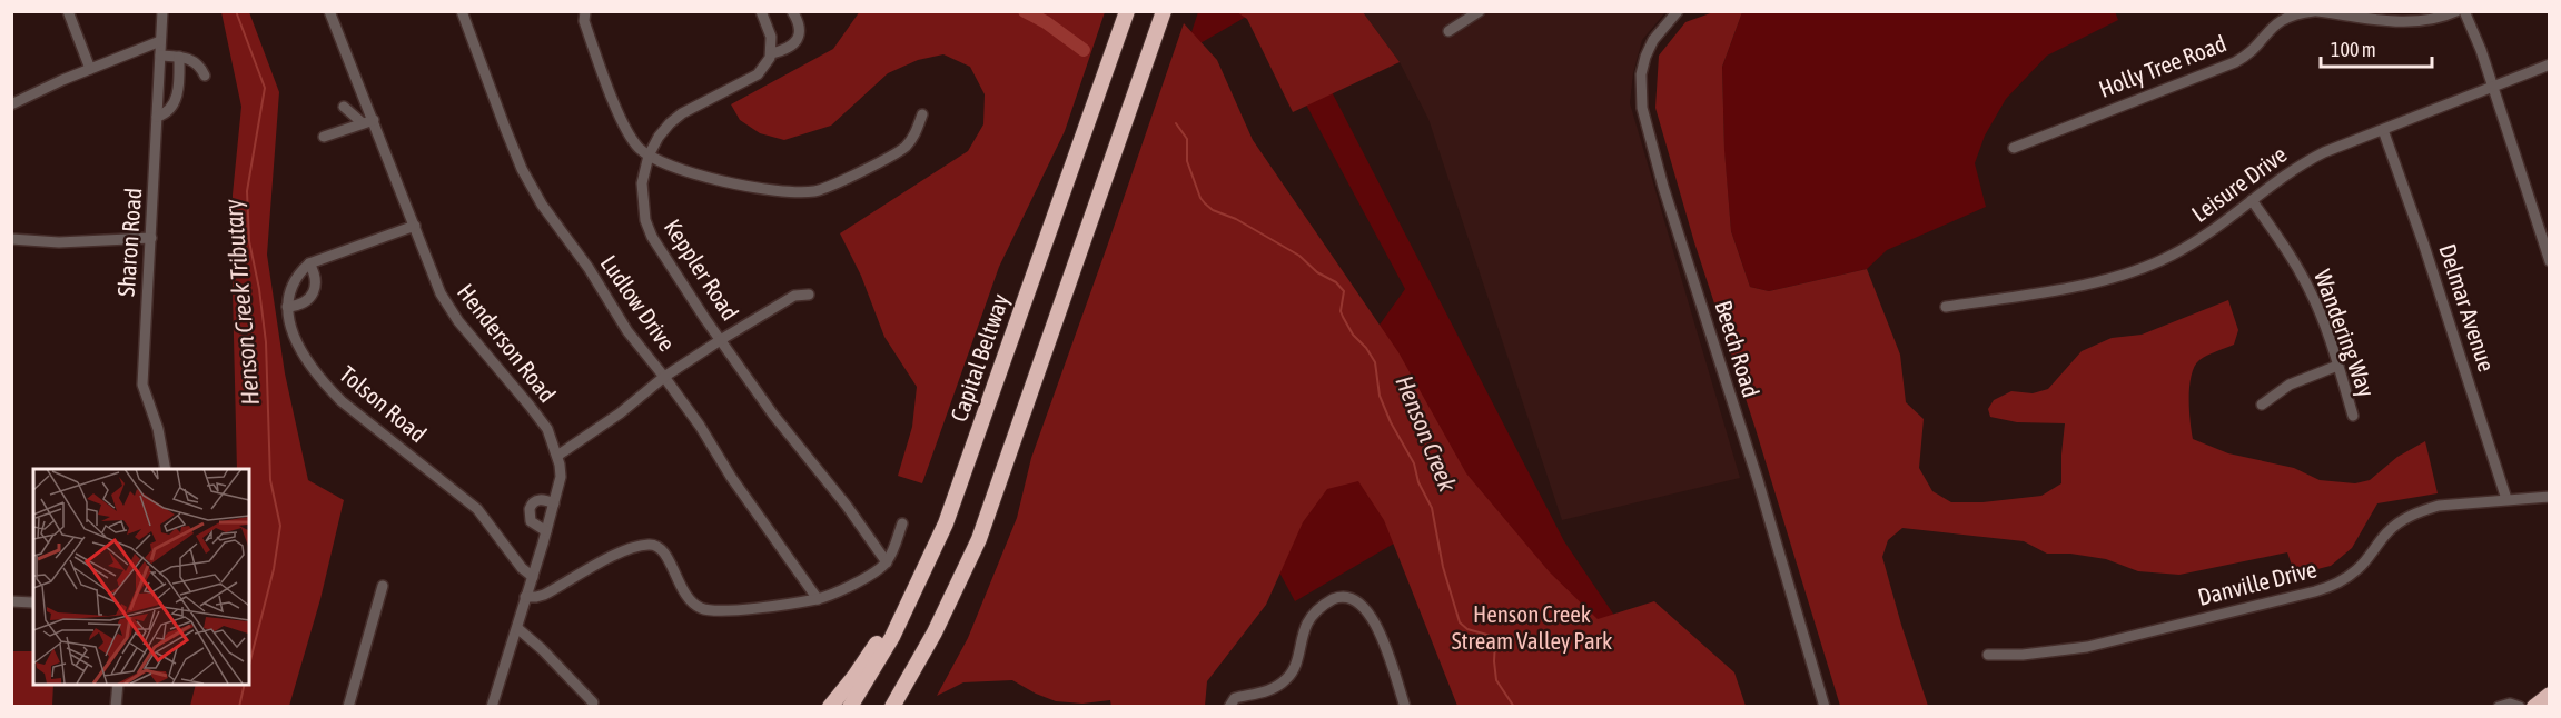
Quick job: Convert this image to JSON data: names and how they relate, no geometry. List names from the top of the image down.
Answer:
{
  "streets": {
    "highway": ["Capital Beltway"],
    "street": [
      "Holly Tree Road",
      "Leisure Drive",
      "Sharon Road",
      "Keppler Road",
      "Ludlow Drive",
      "Delmar Avenue",
      "Wandering Way",
      "Henderson Road",
      "Beech Road",
      "Tolson Road",
      "Danville Drive"
    ]
  },
  "crossings": [
    ["Leisure Drive", "Delmar Avenue"],
    ["Leisure Drive", "Wandering Way"],
    ["Delmar Avenue", "Danville Drive"],
    ["Henderson Road", "Tolson Road"]
  ],
  "water": ["Henson Creek Tributary", "Henson Creek"],
  "parks": ["Henson Creek Stream Valley Park"],
  "scale_bar": "100 m"
}
